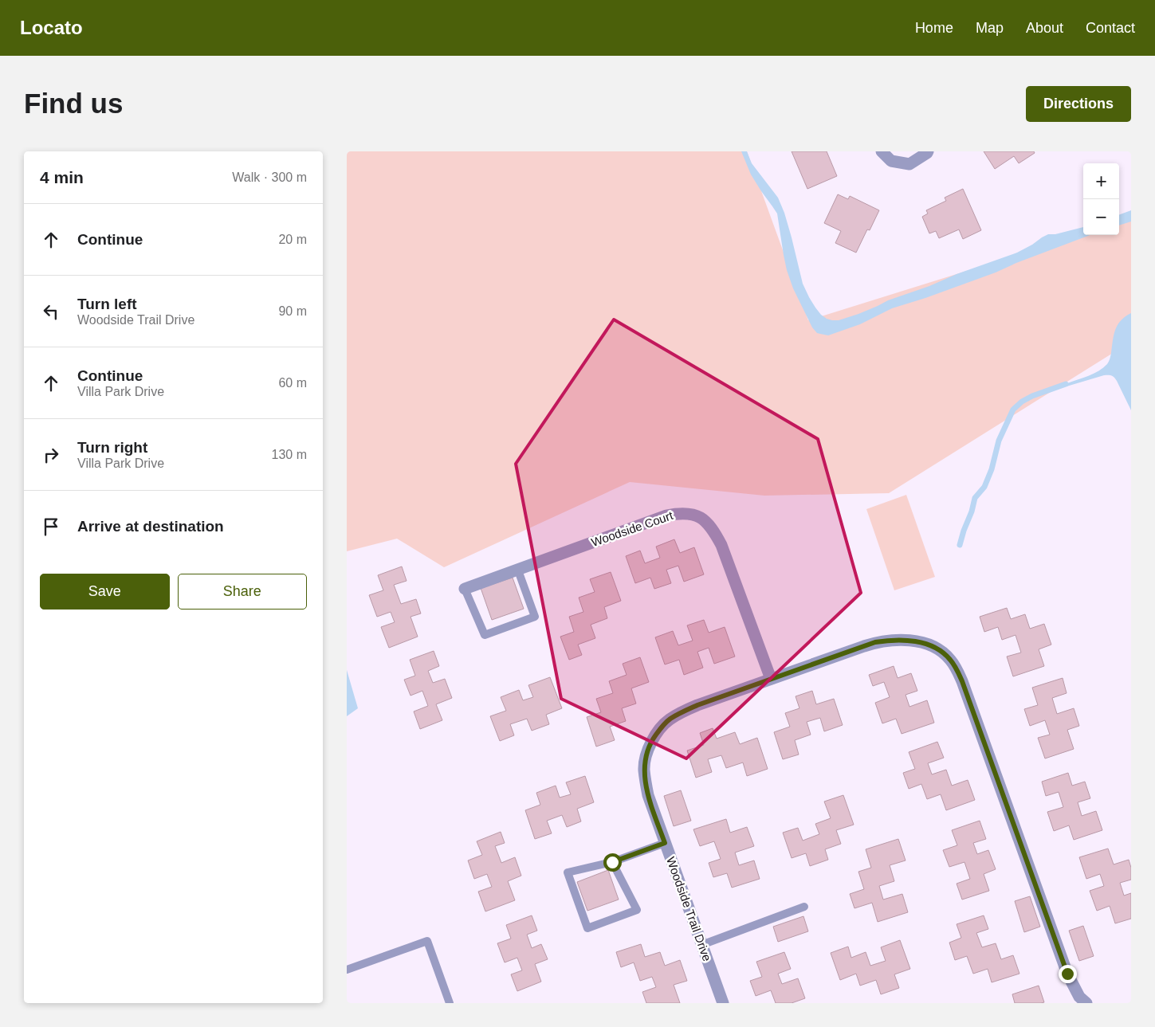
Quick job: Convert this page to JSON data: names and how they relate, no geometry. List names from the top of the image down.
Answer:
{
  "streets": {
    "street": ["Woodside Court", "Woodside Trail Drive"]
  },
  "crossings": [
    ["Woodside Court", "Woodside Trail Drive"]
  ],
  "page": {
    "header": "Locato",
    "nav": [
      "Home",
      "Map",
      "About",
      "Contact"
    ],
    "buttons": [
      "Directions",
      ["Save", "Share"]
    ],
    "title": "Find us",
    "heading": ["4 min", "Walk · 300 m"],
    "map_buttons": ["+", "−"],
    "list": [
      ["Continue", "20 m"],
      ["Turn left", "Woodside Trail Drive", "90 m"],
      ["Continue", "Villa Park Drive", "60 m"],
      ["Turn right", "Villa Park Drive", "130 m"],
      "Arrive at destination"
    ]
  }
}
